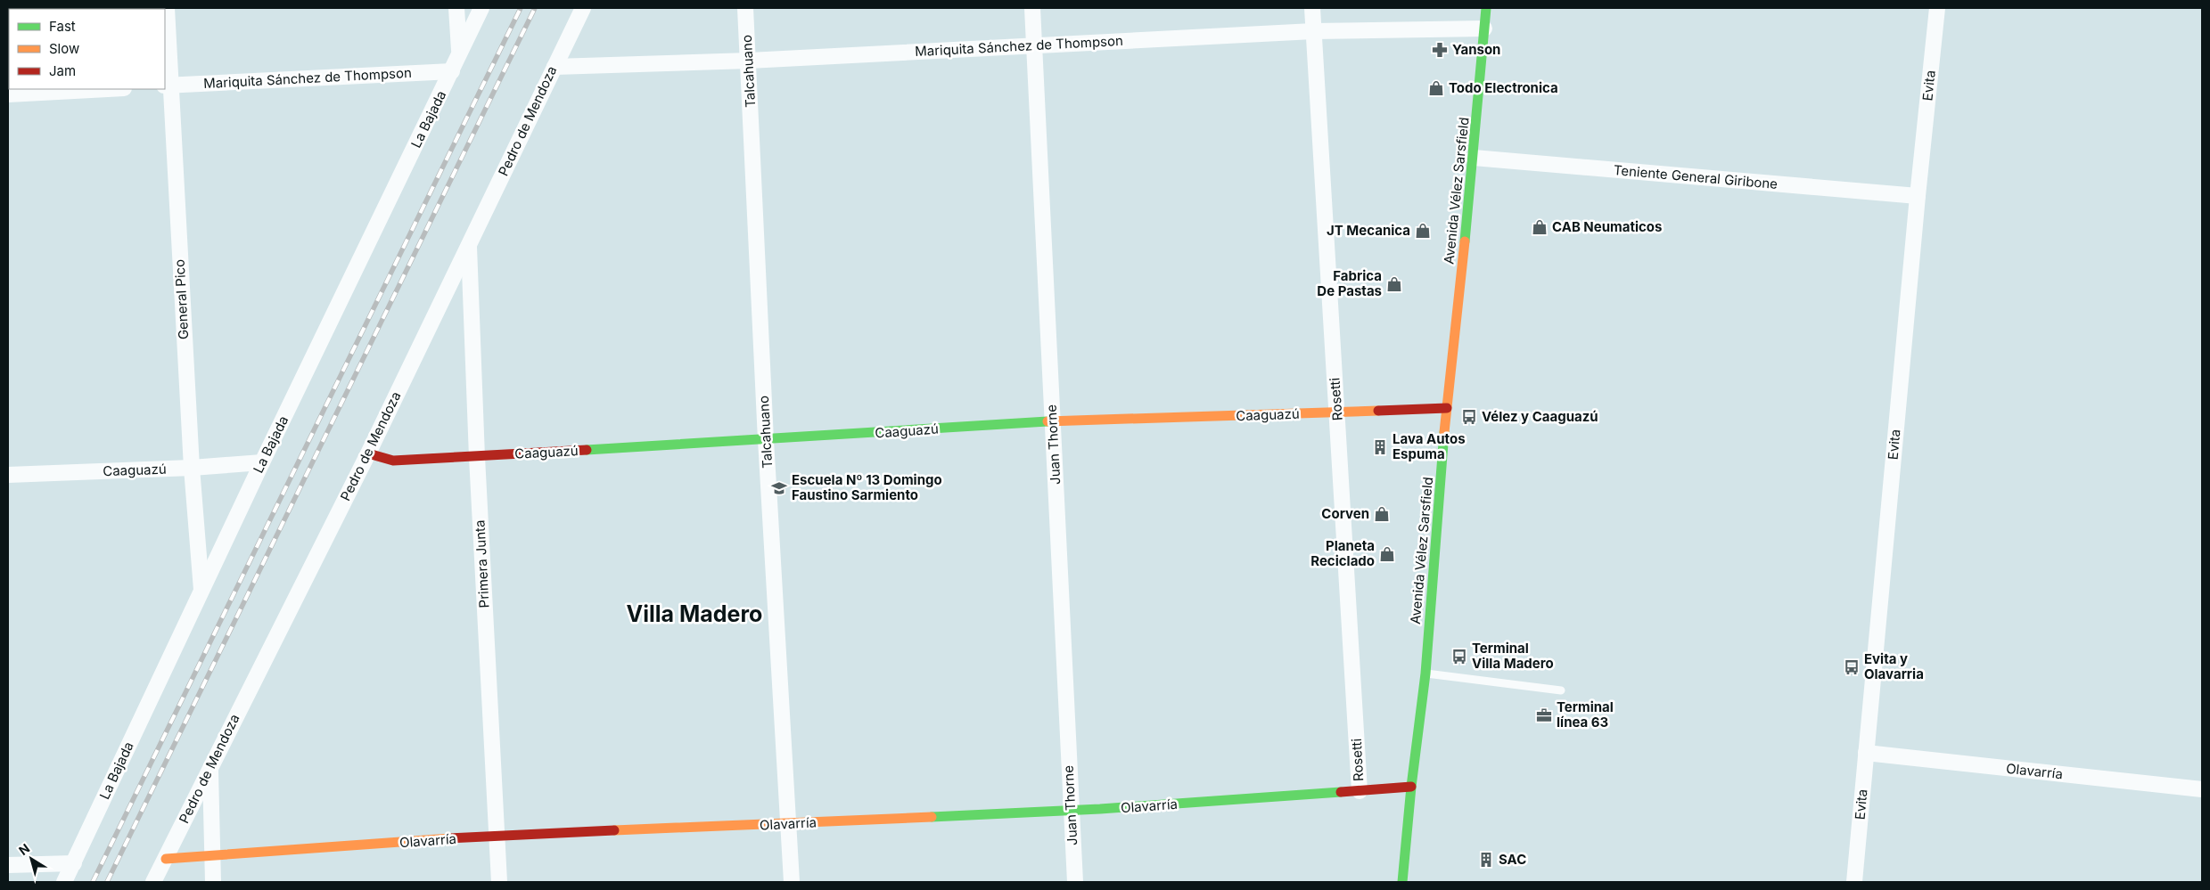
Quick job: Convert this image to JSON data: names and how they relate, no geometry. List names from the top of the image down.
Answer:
{
  "streets": {
    "street": [
      "Mariquita Sánchez de Thompson",
      "Talcahuano",
      "Evita",
      "La Bajada",
      "Pedro de Mendoza",
      "Teniente General Giribone",
      "Avenida Vélez Sarsfield",
      "General Pico",
      "Rosetti",
      "Caaguazú",
      "Juan Thorne",
      "Primera Junta",
      "Olavarría"
    ]
  },
  "crossings": [
    ["Mariquita Sánchez de Thompson", "Talcahuano"],
    ["Mariquita Sánchez de Thompson", "La Bajada"],
    ["Mariquita Sánchez de Thompson", "Pedro de Mendoza"],
    ["Mariquita Sánchez de Thompson", "Avenida Vélez Sarsfield"],
    ["Mariquita Sánchez de Thompson", "General Pico"],
    ["Mariquita Sánchez de Thompson", "Rosetti"],
    ["Mariquita Sánchez de Thompson", "Juan Thorne"],
    ["Talcahuano", "Caaguazú"],
    ["Talcahuano", "Olavarría"],
    ["Evita", "Teniente General Giribone"],
    ["Evita", "Olavarría"],
    ["La Bajada", "General Pico"],
    ["La Bajada", "Caaguazú"],
    ["Pedro de Mendoza", "Caaguazú"],
    ["Pedro de Mendoza", "Primera Junta"],
    ["Pedro de Mendoza", "Olavarría"],
    ["Teniente General Giribone", "Avenida Vélez Sarsfield"],
    ["Avenida Vélez Sarsfield", "Caaguazú"],
    ["Avenida Vélez Sarsfield", "Olavarría"],
    ["General Pico", "Caaguazú"],
    ["Rosetti", "Caaguazú"],
    ["Rosetti", "Olavarría"],
    ["Caaguazú", "Juan Thorne"],
    ["Caaguazú", "Primera Junta"],
    ["Juan Thorne", "Olavarría"],
    ["Primera Junta", "Olavarría"]
  ],
  "districts": ["Villa Madero"],
  "places": {
    "pharmacy": ["Yanson"],
    "shop": [
      "Todo Electronica",
      "CAB Neumaticos",
      "JT Mecanica",
      "Fabrica De Pastas",
      "Corven",
      "Planeta Reciclado"
    ],
    "bus stop": ["Vélez y Caaguazú", "Terminal Villa Madero", "Evita y Olavarria"],
    "building": ["Lava Autos Espuma", "SAC"],
    "school or university": ["Escuela Nº 13 Domingo Faustino Sarmiento"],
    "office": ["Terminal línea 63"]
  },
  "legend": ["Fast", "Slow", "Jam"],
  "north": "top left"
}
